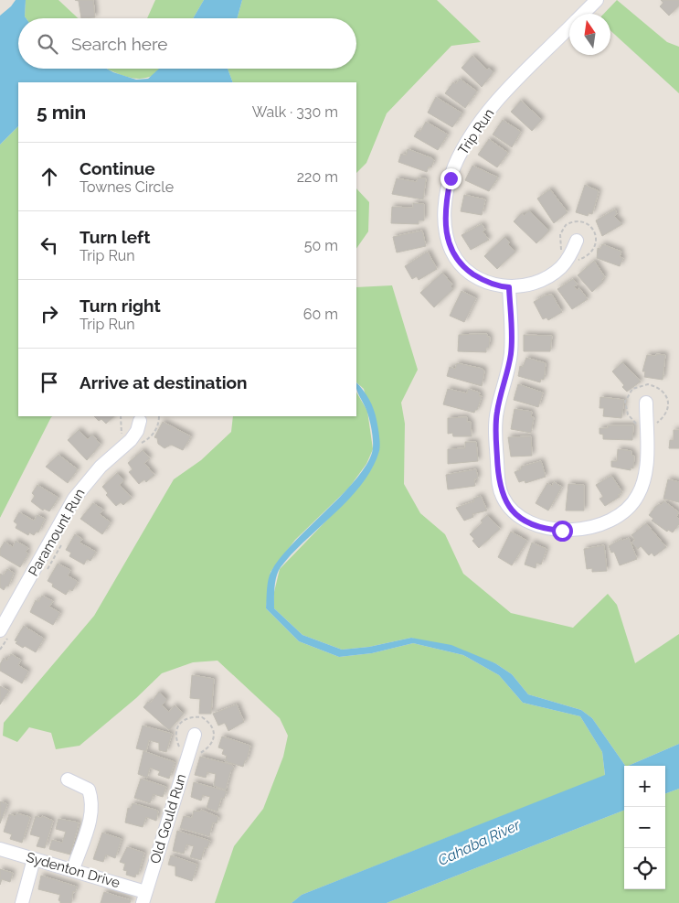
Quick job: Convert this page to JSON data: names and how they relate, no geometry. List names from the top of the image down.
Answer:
{
  "streets": {
    "street": [
      "Trip Run",
      "Paramount Run",
      "Old Gould Run",
      "Sydenton Drive"
    ]
  },
  "crossings": [
    ["Old Gould Run", "Sydenton Drive"]
  ],
  "water": ["Cahaba River"],
  "north": "top",
  "page": {
    "search": "Search here",
    "heading": ["5 min", "Walk · 330 m"],
    "list": [
      ["Continue", "Townes Circle", "220 m"],
      ["Turn left", "Trip Run", "50 m"],
      ["Turn right", "Trip Run", "60 m"],
      "Arrive at destination"
    ],
    "map_buttons": ["+", "−"]
  }
}
